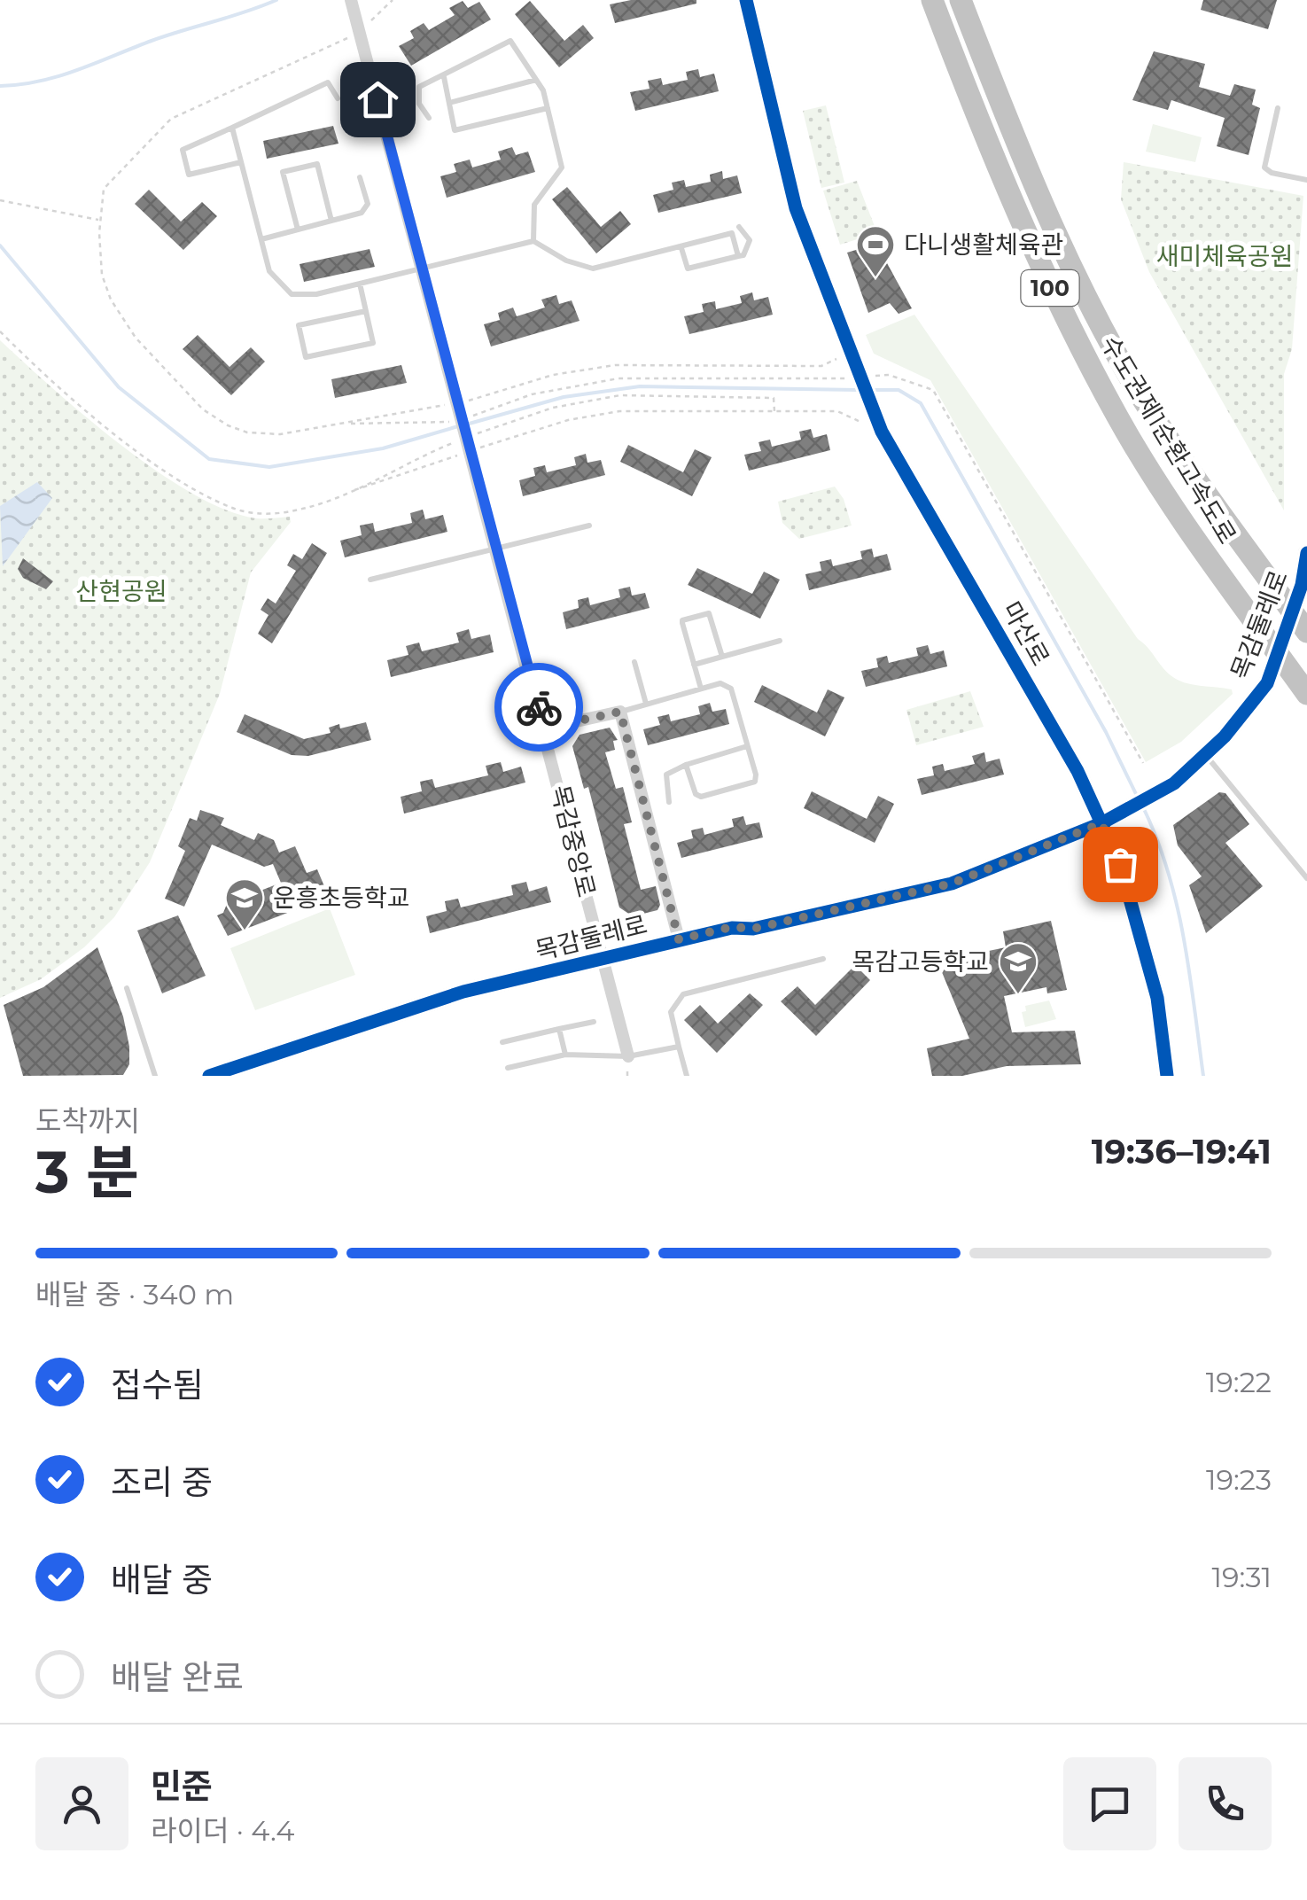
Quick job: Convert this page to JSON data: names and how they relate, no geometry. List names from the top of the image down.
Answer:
{
  "streets": {
    "highway": ["100", "수도권제1순환고속도로"],
    "street": ["목감둘레로", "마산로", "목감중앙로"]
  },
  "crossings": [
    ["목감둘레로", "마산로"],
    ["목감둘레로", "목감중앙로"]
  ],
  "parks": ["새미체육공원", "산현공원"],
  "places": {
    "sports": ["다니생활체육관"],
    "school or university": ["운흥초등학교", "목감고등학교"]
  },
  "page": {
    "heading": ["3 분", "도착까지", "19:36–19:41"],
    "panel": ["민준", "라이더 · 4.4"],
    "bar": "배달 중 · 340 m",
    "list": [
      ["접수됨", "19:22"],
      ["조리 중", "19:23"],
      ["배달 중", "19:31"],
      "배달 완료"
    ]
  }
}
